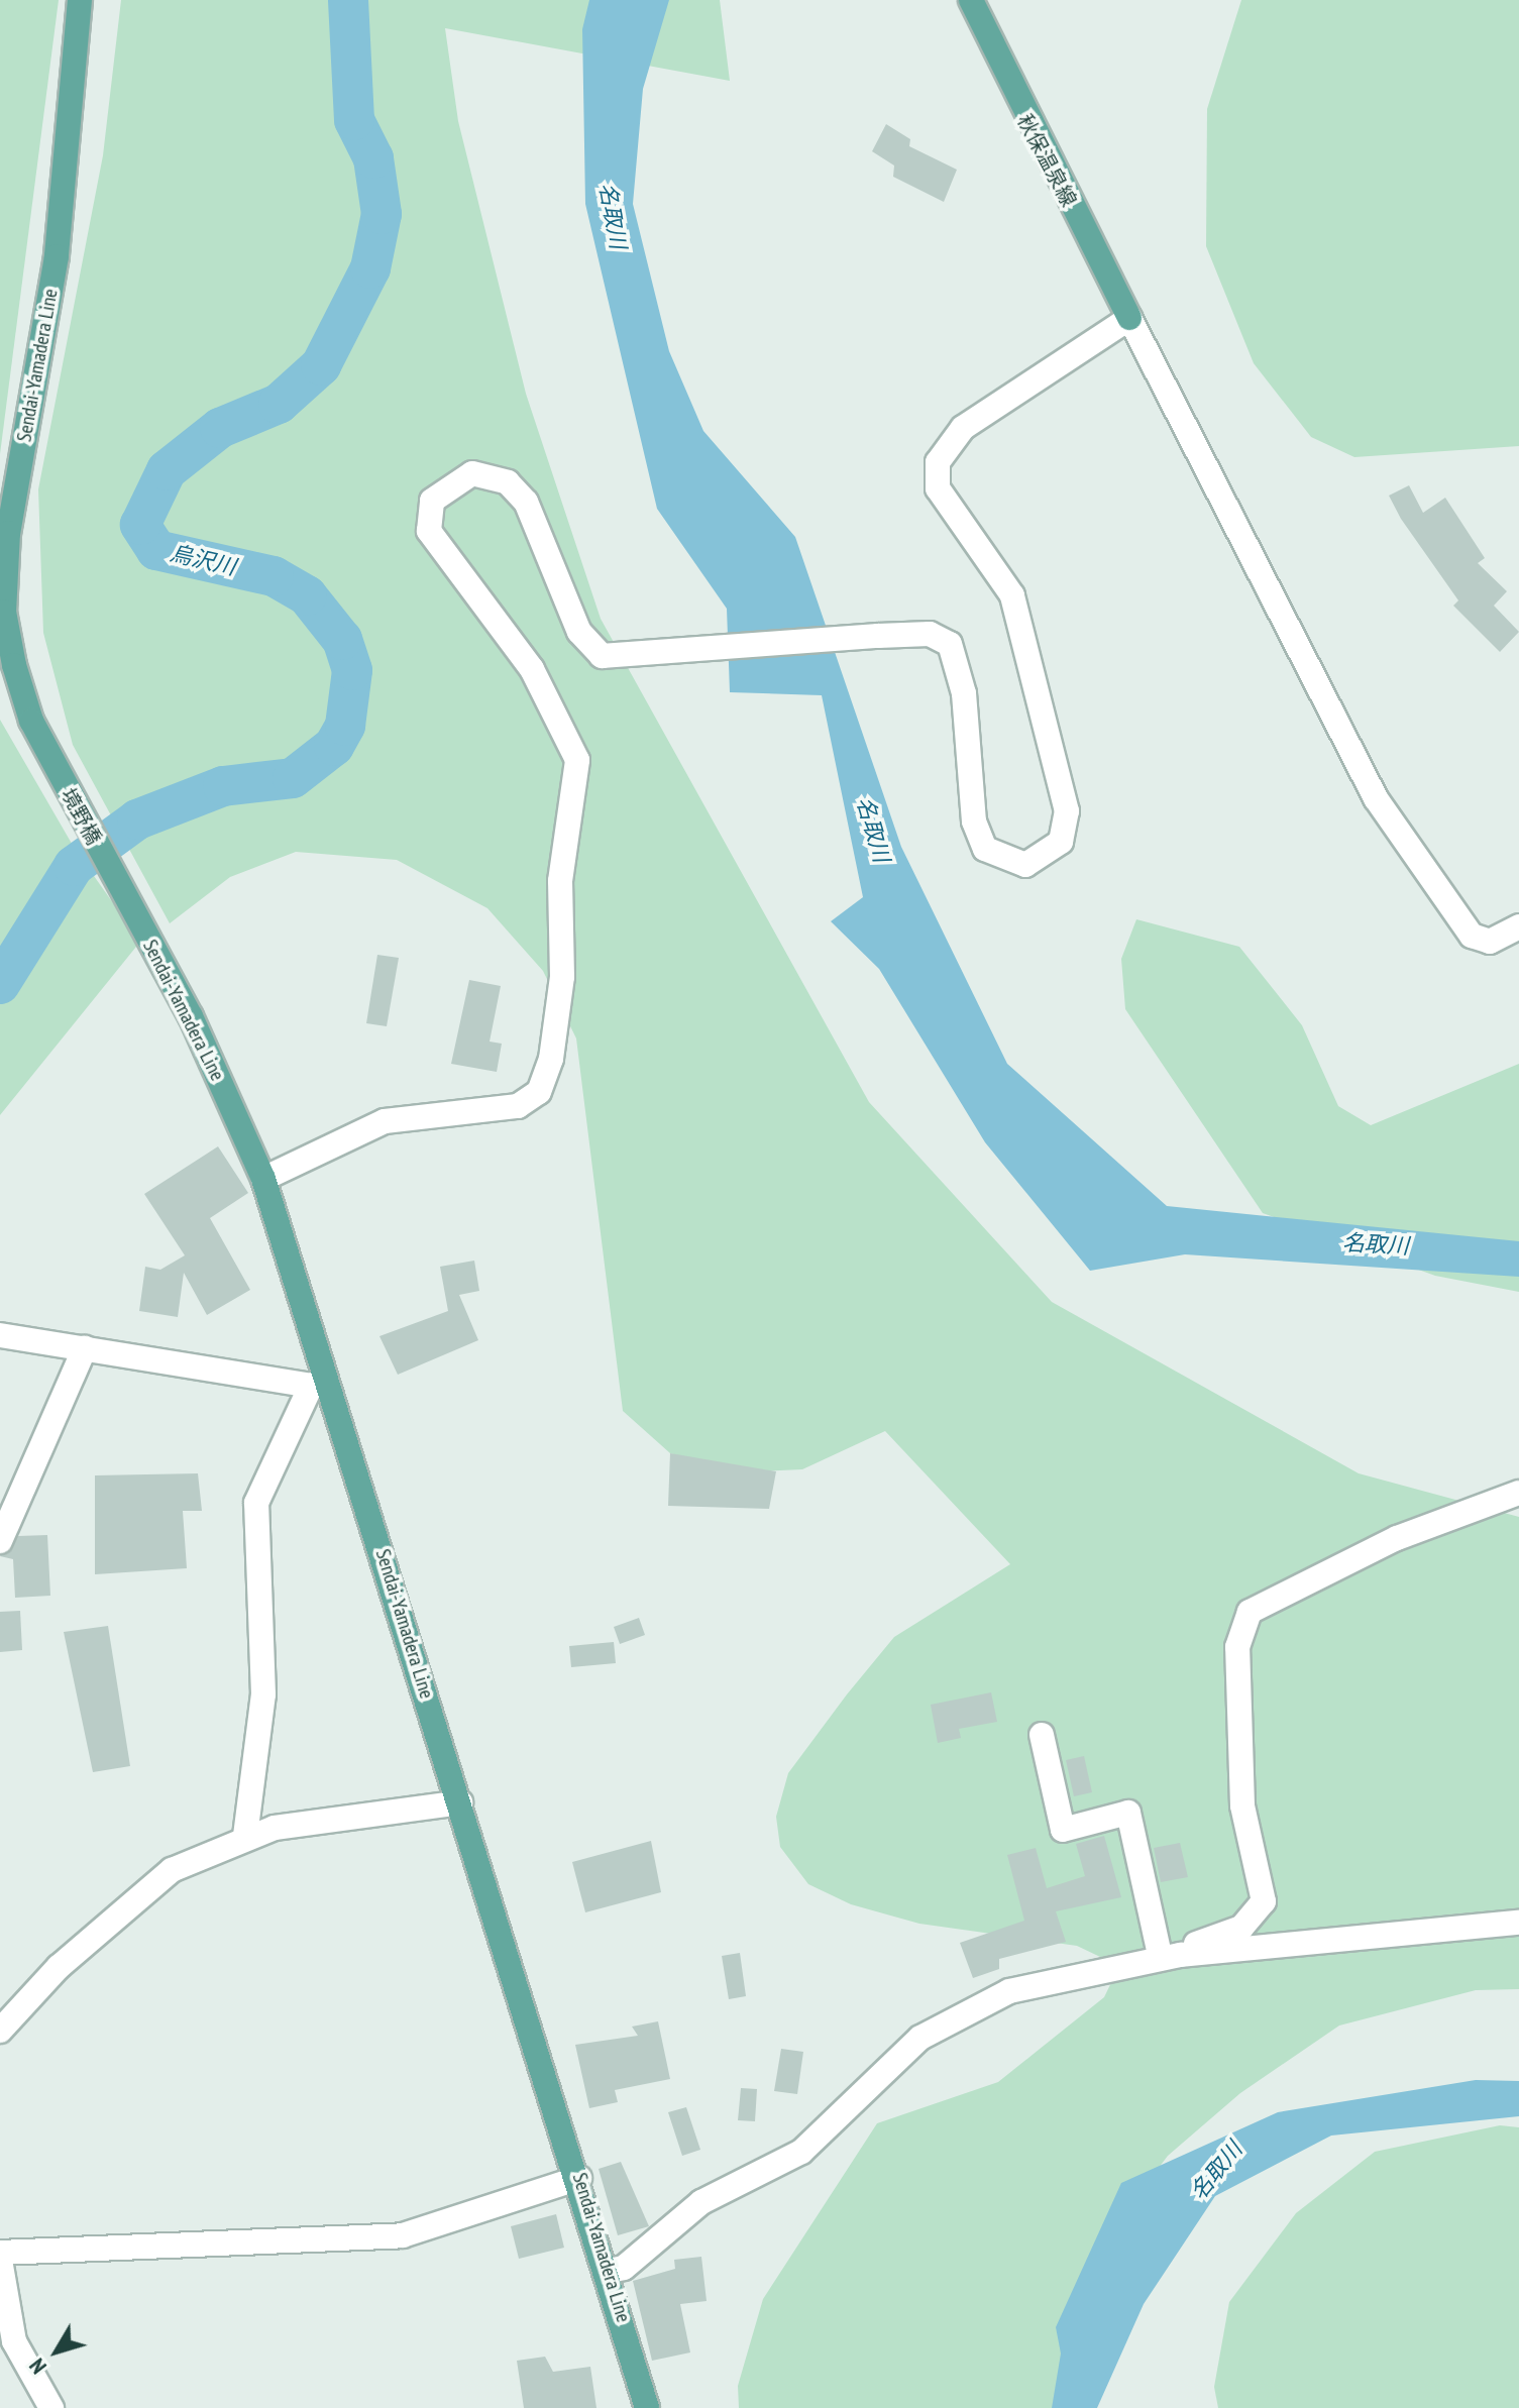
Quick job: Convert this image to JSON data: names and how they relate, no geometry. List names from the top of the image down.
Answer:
{
  "streets": {
    "main road": ["秋保温泉線", "Sendai-Yamadera Line", "境野橋"]
  },
  "crossings": [
    ["Sendai-Yamadera Line", "境野橋"]
  ],
  "water": ["名取川", "烏沢川"],
  "north": "bottom left"
}
